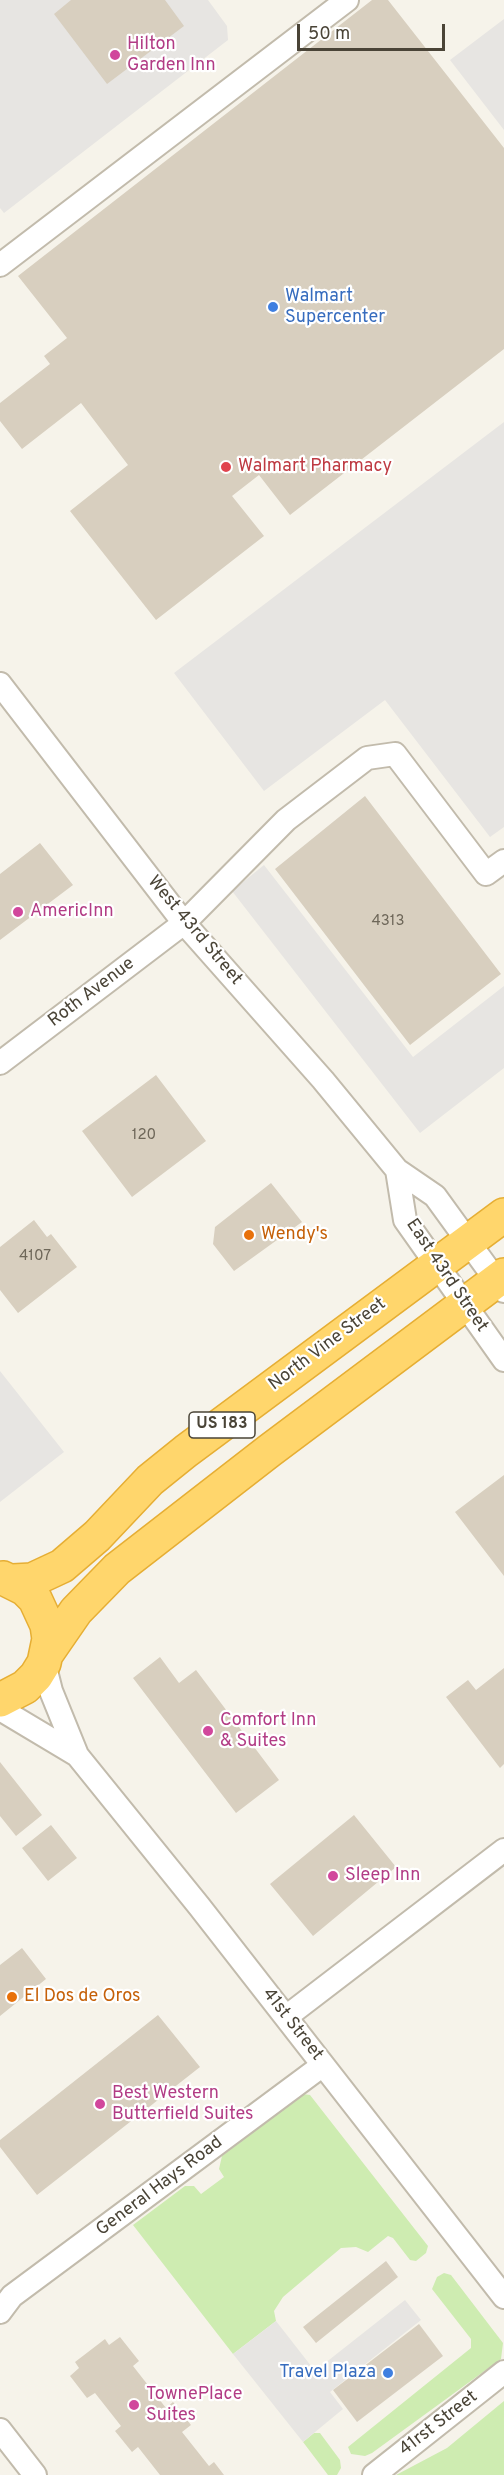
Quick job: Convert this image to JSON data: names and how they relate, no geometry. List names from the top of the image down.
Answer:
{
  "streets": {
    "highway": ["North Vine Street", "US 183"],
    "street": [
      "West 43rd Street",
      "Roth Avenue",
      "East 43rd Street",
      "41st Street",
      "General Hays Road",
      "41rst Street"
    ]
  },
  "crossings": [
    ["West 43rd Street", "Roth Avenue"],
    ["West 43rd Street", "East 43rd Street"],
    ["East 43rd Street", "North Vine Street"],
    ["East 43rd Street", "US 183"],
    ["US 183", "41st Street"],
    ["41st Street", "General Hays Road"]
  ],
  "places": [
    "Hilton Garden Inn",
    "Walmart Supercenter",
    "Walmart Pharmacy",
    "AmericInn",
    "Wendy's",
    "Comfort Inn & Suites",
    "Sleep Inn",
    "El Dos de Oros",
    "Best Western Butterfield Suites",
    "Travel Plaza",
    "TownePlace Suites"
  ],
  "house_numbers": ["4313", "120", "4107"],
  "scale_bar": "50 m"
}
